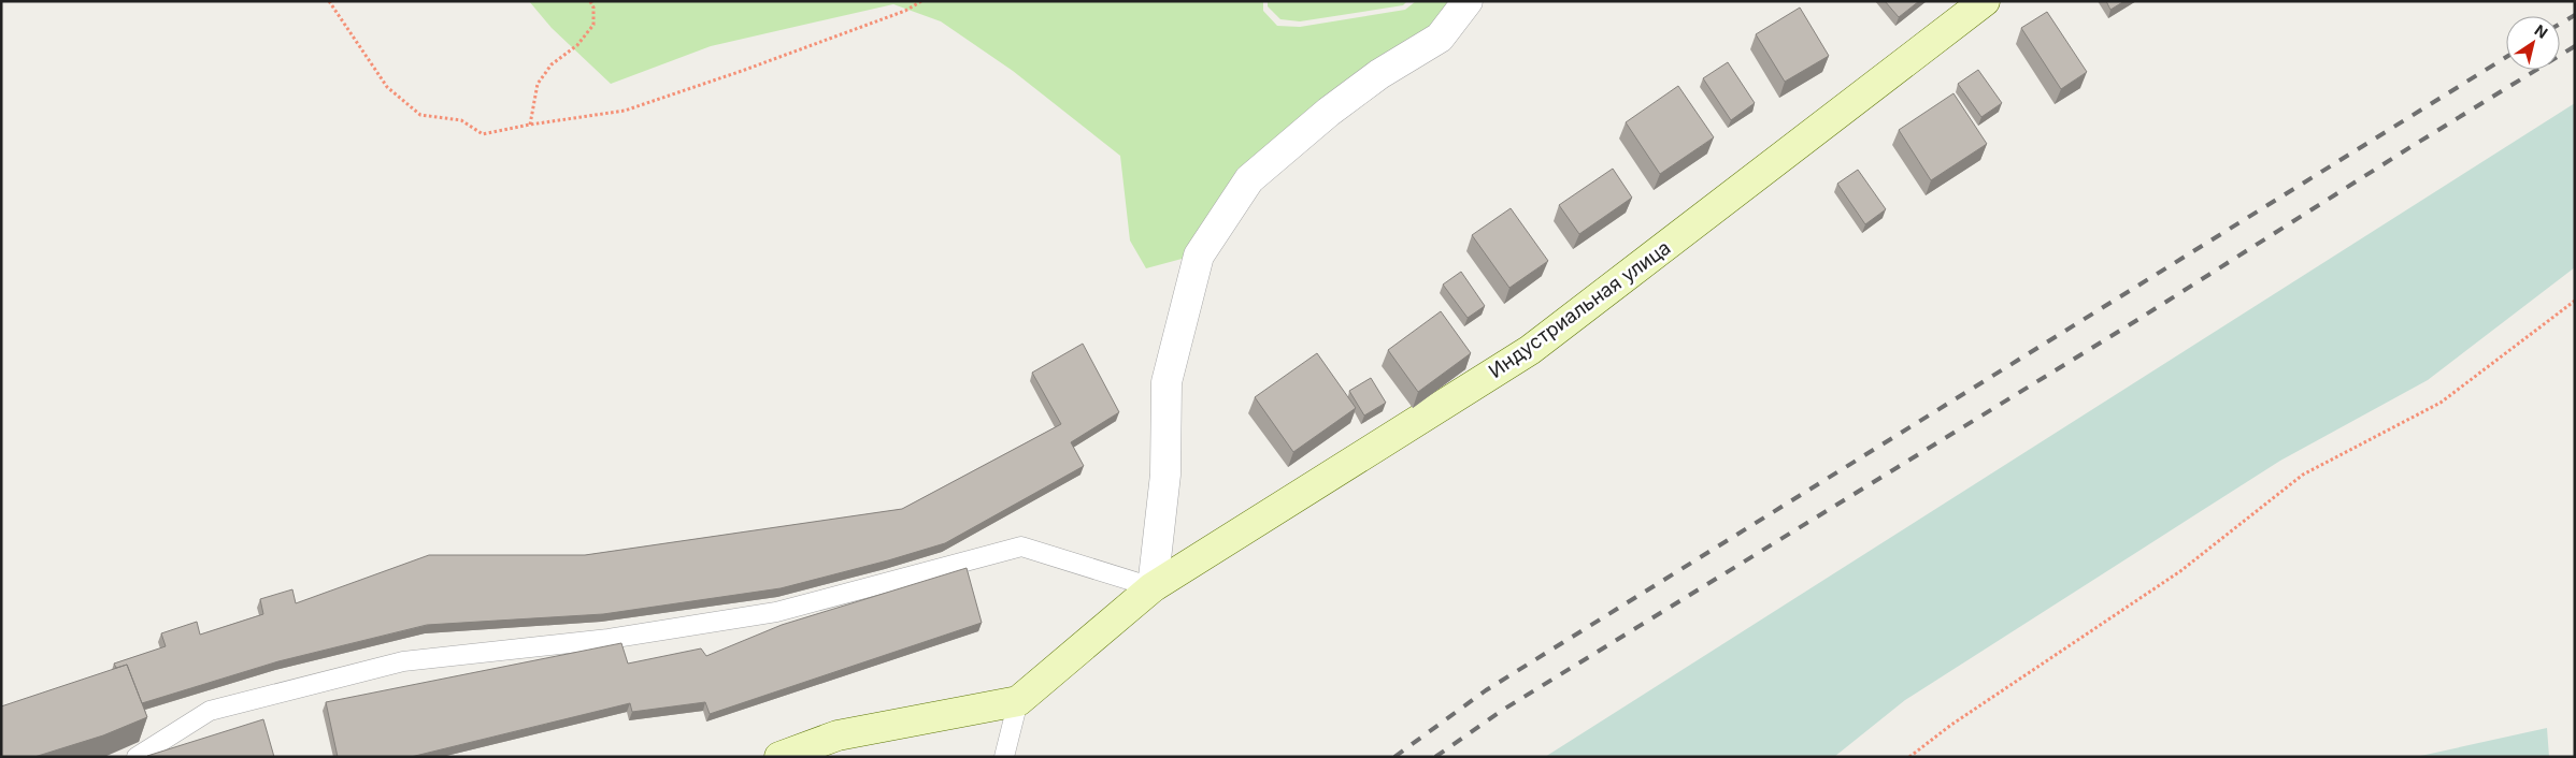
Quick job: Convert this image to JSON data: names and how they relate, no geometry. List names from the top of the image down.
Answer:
{
  "streets": {
    "street": ["Индустриальная улица"]
  },
  "north": "top right"
}
